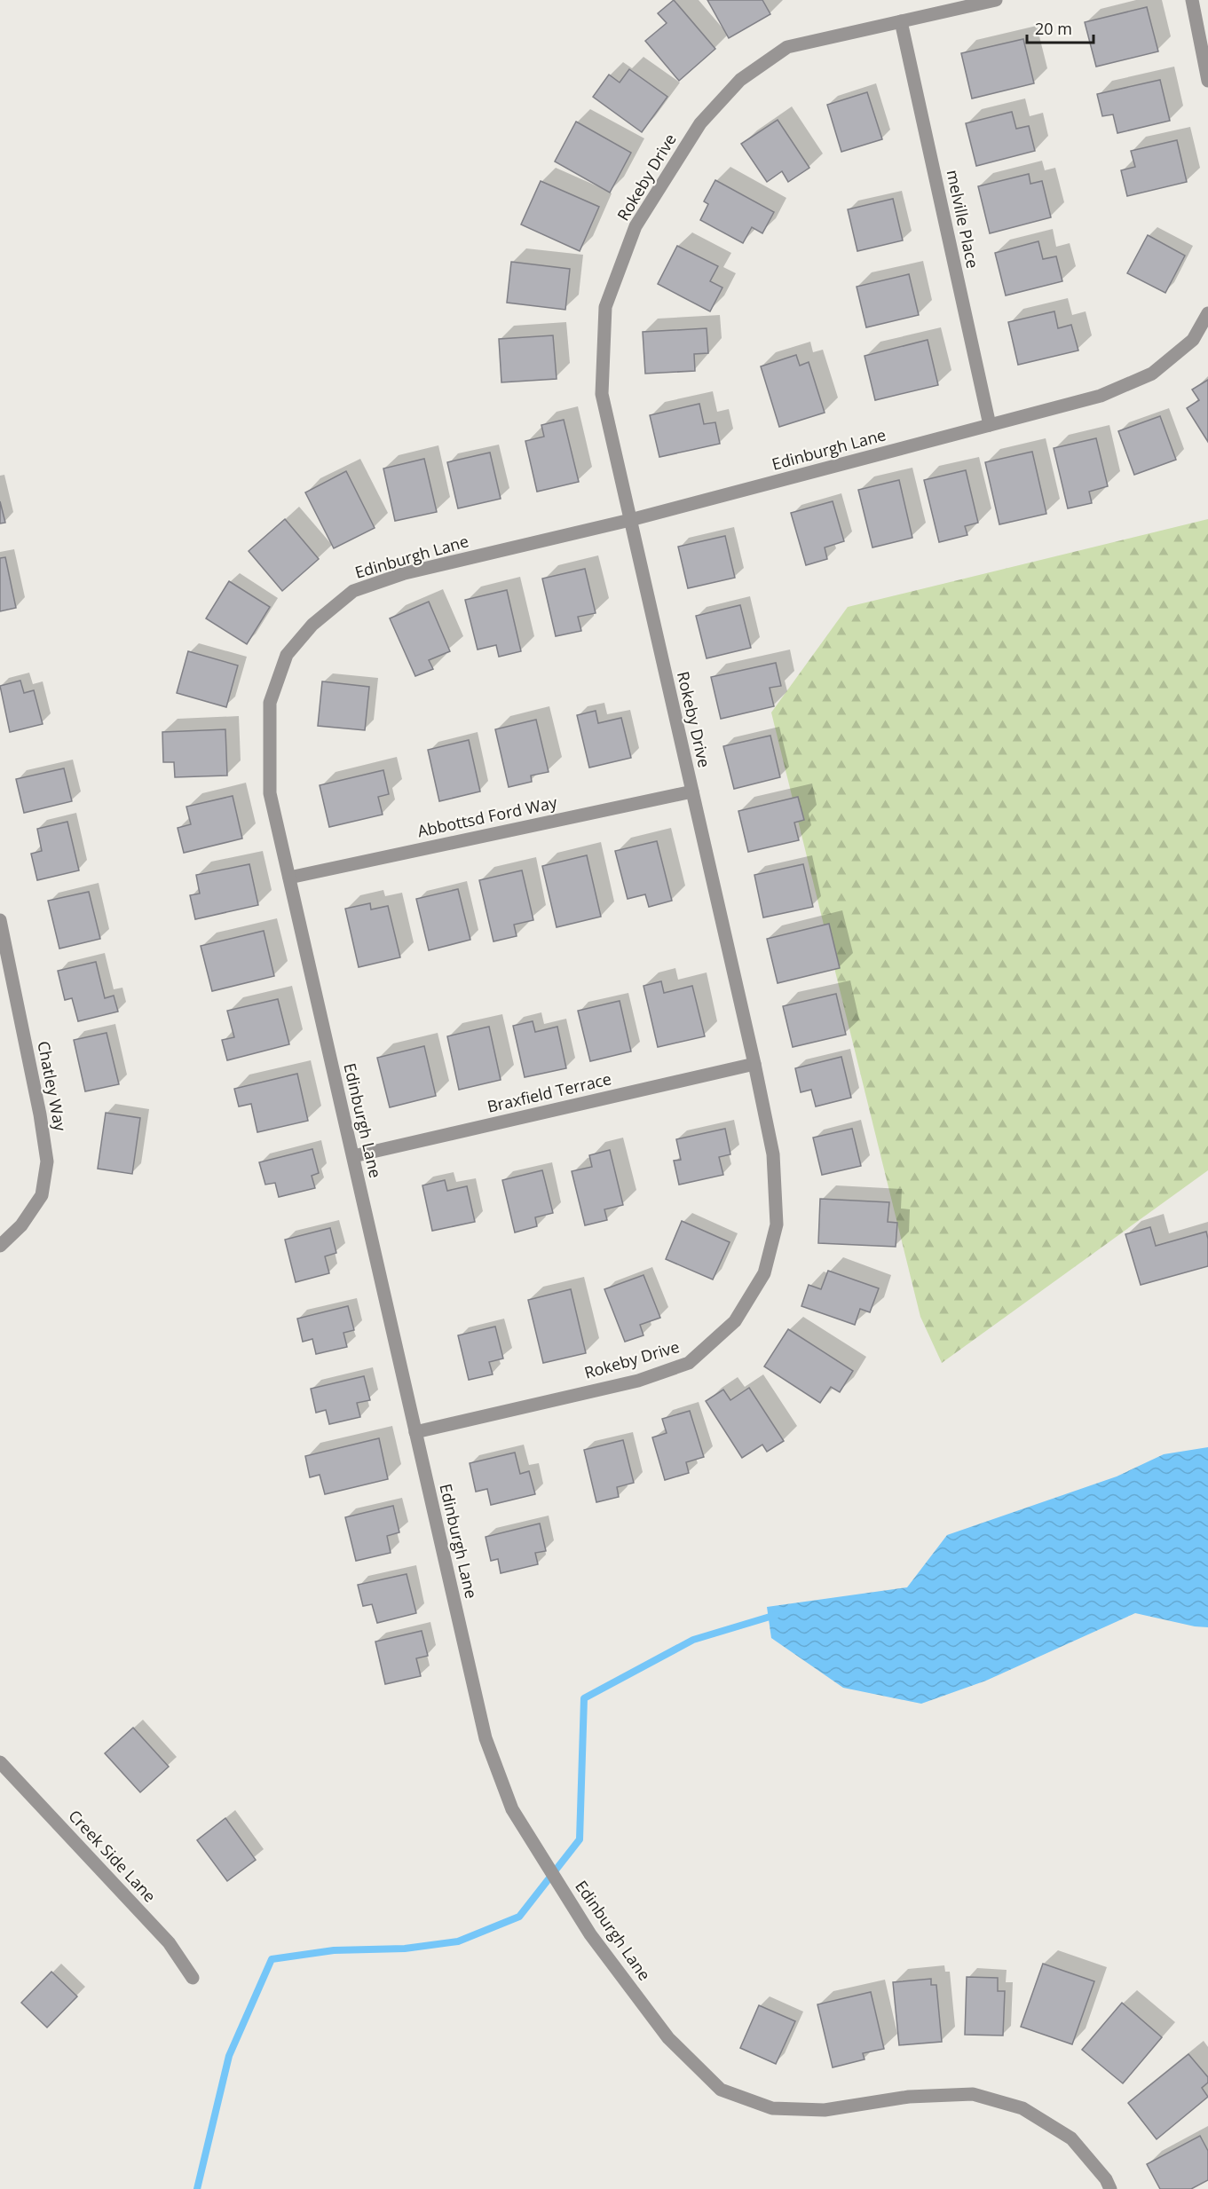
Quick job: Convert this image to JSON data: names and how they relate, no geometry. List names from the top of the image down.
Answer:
{
  "streets": {
    "street": [
      "Rokeby Drive",
      "melville Place",
      "Edinburgh Lane",
      "Abbottsd Ford Way",
      "Chatley Way",
      "Braxfield Terrace",
      "Creek Side Lane"
    ]
  },
  "crossings": [
    ["Rokeby Drive", "melville Place"],
    ["Rokeby Drive", "Edinburgh Lane"],
    ["Rokeby Drive", "Abbottsd Ford Way"],
    ["Rokeby Drive", "Braxfield Terrace"],
    ["melville Place", "Edinburgh Lane"],
    ["Edinburgh Lane", "Abbottsd Ford Way"],
    ["Edinburgh Lane", "Braxfield Terrace"]
  ],
  "scale_bar": "20 m"
}
